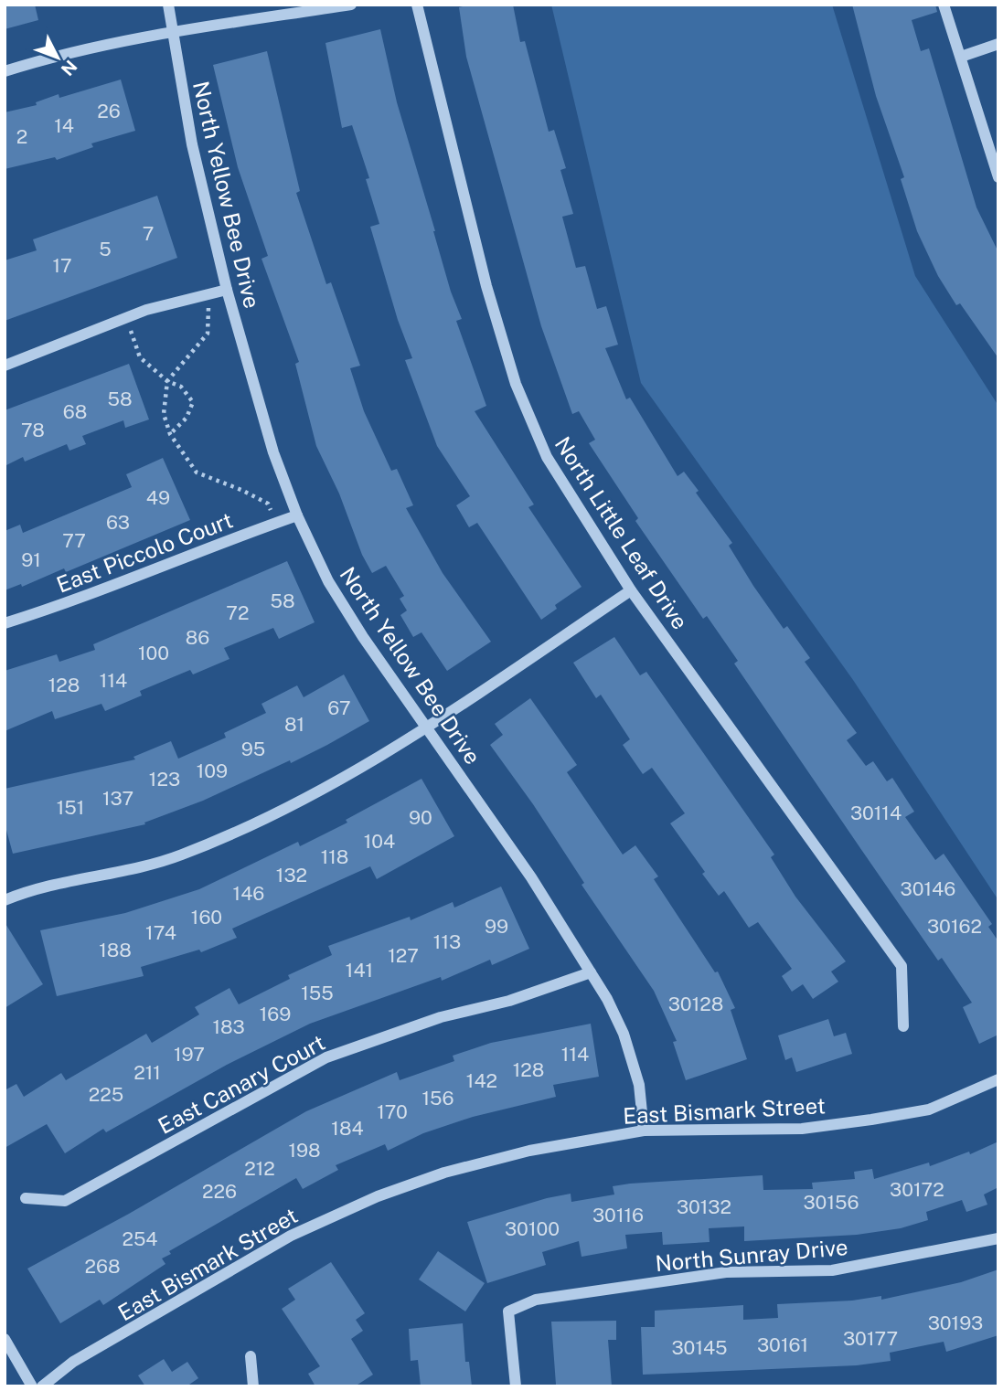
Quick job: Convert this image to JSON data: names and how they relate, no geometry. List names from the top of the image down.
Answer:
{
  "streets": {
    "street": [
      "North Yellow Bee Drive",
      "North Little Leaf Drive",
      "East Piccolo Court",
      "East Canary Court",
      "East Bismark Street",
      "North Sunray Drive"
    ]
  },
  "crossings": [
    ["North Yellow Bee Drive", "East Piccolo Court"],
    ["North Yellow Bee Drive", "East Canary Court"],
    ["North Yellow Bee Drive", "East Bismark Street"]
  ],
  "house_numbers": [
    "26",
    "14",
    "2",
    "7",
    "5",
    "17",
    "58",
    "68",
    "78",
    "49",
    "63",
    "77",
    "91",
    "58",
    "72",
    "86",
    "100",
    "114",
    "128",
    "67",
    "81",
    "95",
    "109",
    "123",
    "137",
    "151",
    "30114",
    "90",
    "104",
    "118",
    "132",
    "30146",
    "146",
    "160",
    "99",
    "30162",
    "174",
    "113",
    "188",
    "127",
    "141",
    "155",
    "30128",
    "169",
    "183",
    "197",
    "114",
    "128",
    "211",
    "142",
    "225",
    "156",
    "170",
    "184",
    "198",
    "212",
    "30172",
    "226",
    "30156",
    "30132",
    "30116",
    "30100",
    "254",
    "268",
    "30193",
    "30177",
    "30161",
    "30145"
  ],
  "north": "bottom right"
}
